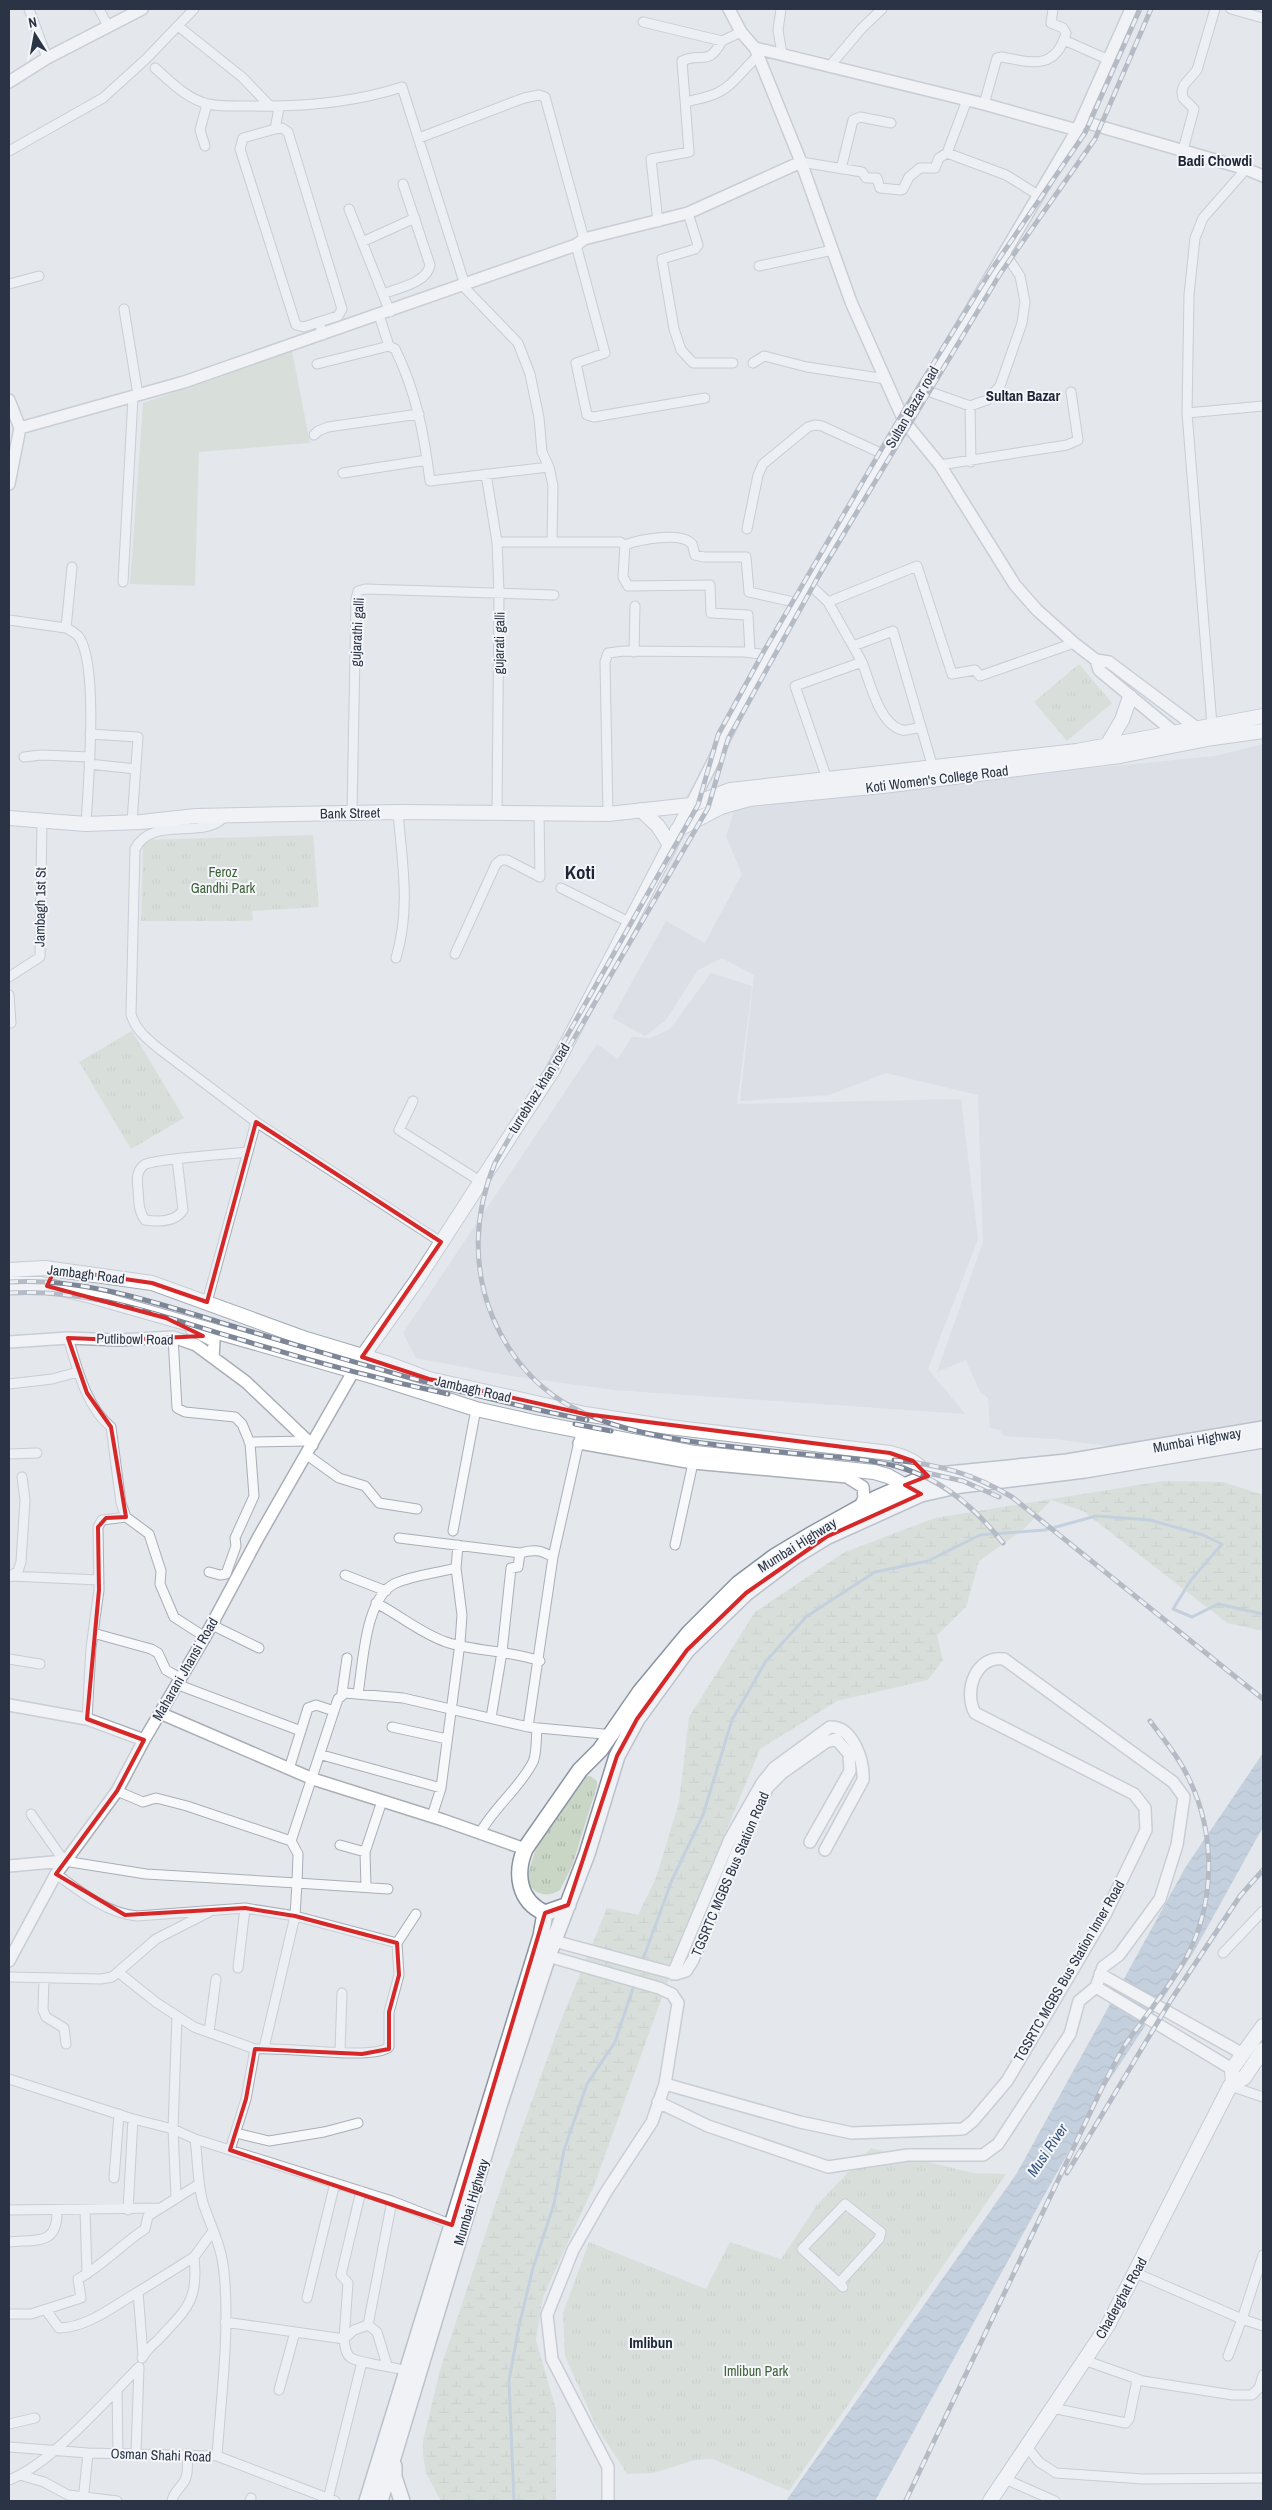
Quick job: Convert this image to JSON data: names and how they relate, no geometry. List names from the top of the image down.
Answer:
{
  "streets": {
    "highway": ["Mumbai Highway"],
    "main road": [
      "Koti Women's College Road",
      "Bank Street",
      "turrebhaz khan road",
      "Jambagh Road",
      "Chaderghat Road"
    ],
    "street": [
      "Sultan Bazar road",
      "gujarathi galli",
      "gujarati galli",
      "Jambagh 1st St",
      "Putlibowl Road",
      "Maharani Jhansi Road",
      "TGSRTC MGBS Bus Station Road",
      "TGSRTC MGBS Bus Station Inner Road",
      "Osman Shahi Road"
    ]
  },
  "crossings": [
    ["Sultan Bazar road", "Koti Women's College Road"],
    ["Sultan Bazar road", "Bank Street"],
    ["Sultan Bazar road", "turrebhaz khan road"],
    ["gujarathi galli", "gujarati galli"],
    ["gujarathi galli", "Bank Street"],
    ["gujarati galli", "Bank Street"],
    ["Koti Women's College Road", "Bank Street"],
    ["Koti Women's College Road", "turrebhaz khan road"],
    ["Bank Street", "Jambagh 1st St"],
    ["Bank Street", "turrebhaz khan road"],
    ["turrebhaz khan road", "Jambagh Road"],
    ["Jambagh Road", "Mumbai Highway"],
    ["Jambagh Road", "Maharani Jhansi Road"],
    ["Putlibowl Road", "Maharani Jhansi Road"]
  ],
  "districts": [
    "Badi Chowdi",
    "Sultan Bazar",
    "Koti",
    "Imlibun"
  ],
  "water": ["Musi River"],
  "parks": ["Feroz Gandhi Park", "Imlibun Park"],
  "north": "top"
}
